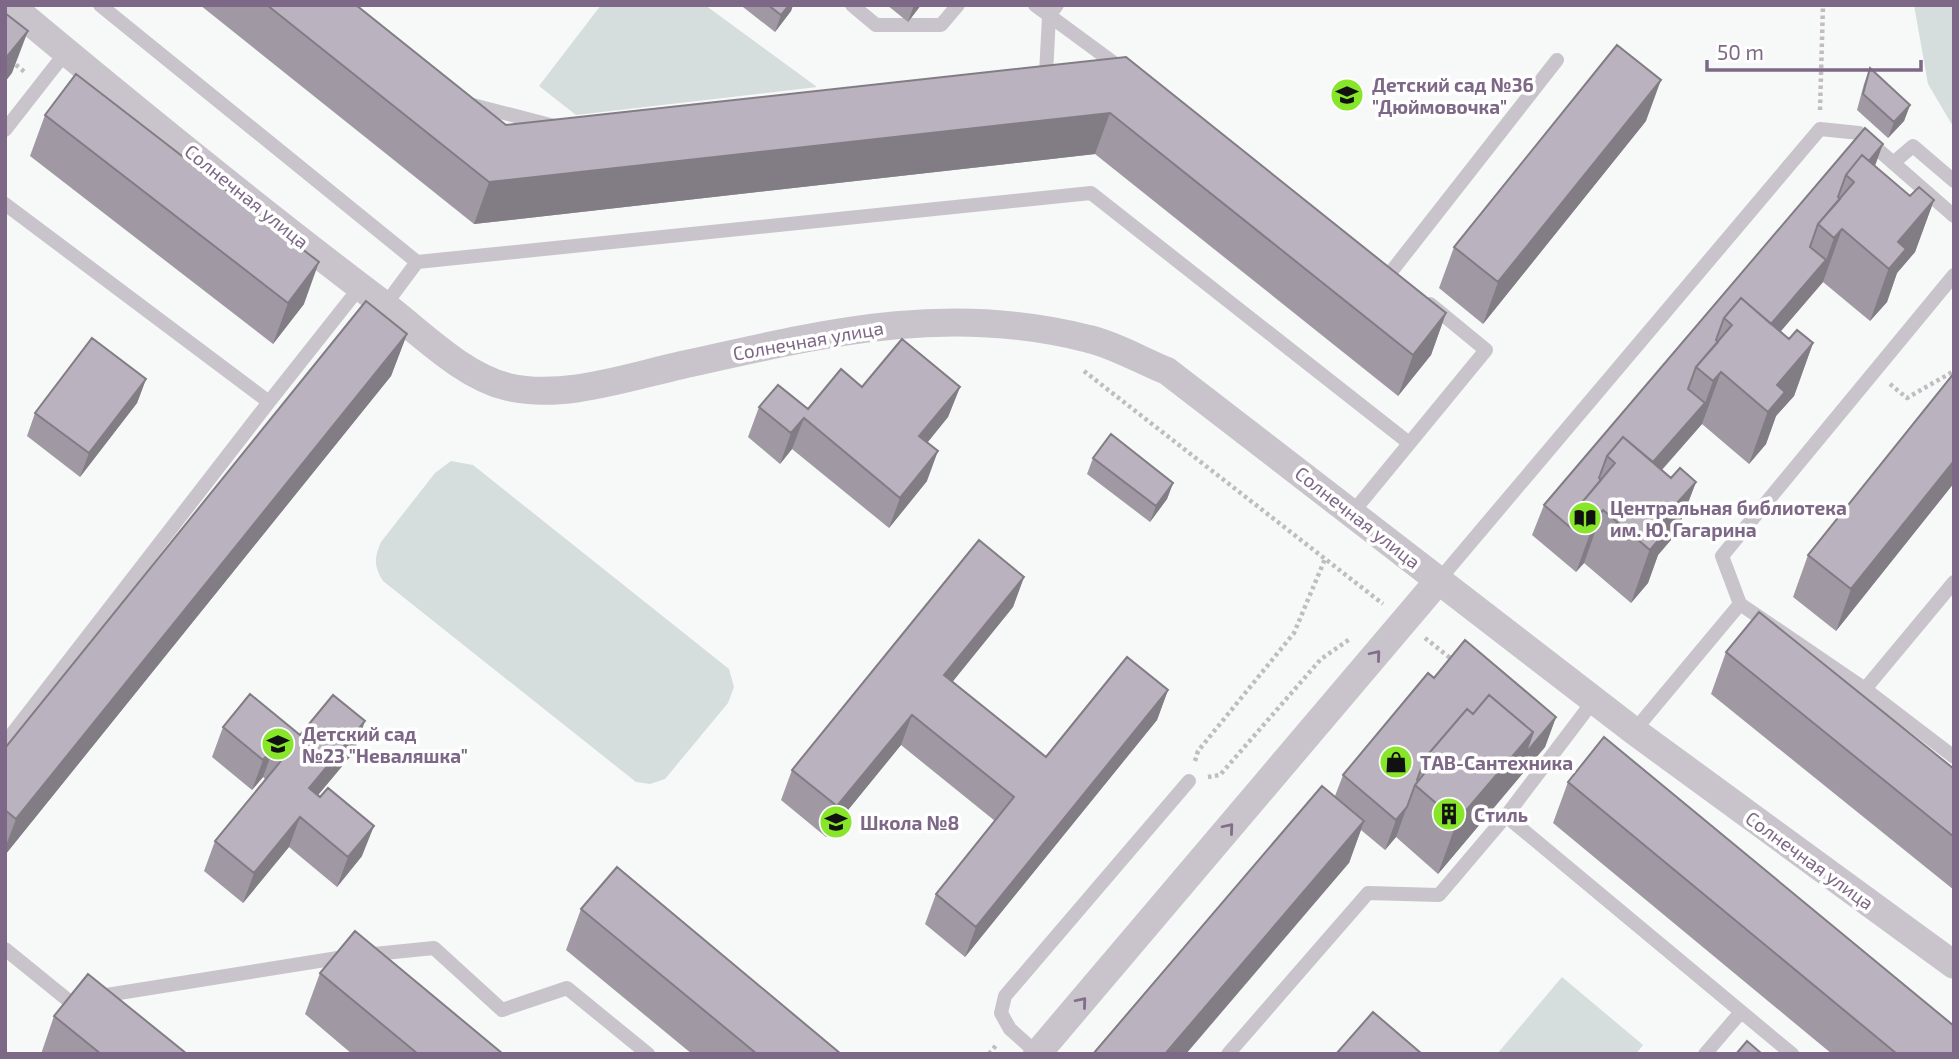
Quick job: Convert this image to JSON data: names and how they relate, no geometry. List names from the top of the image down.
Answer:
{
  "streets": {
    "street": ["Солнечная улица"]
  },
  "places": {
    "school or university": ["Детский сад №36 \"Дюймовочка\"", "Детский сад №23 \"Неваляшка\"", "Школа №8"],
    "library": ["Центральная библиотека им. Ю. Гагарина"],
    "shop": ["ТАВ-Сантехника"],
    "building": ["Стиль"]
  },
  "scale_bar": "50 m"
}
